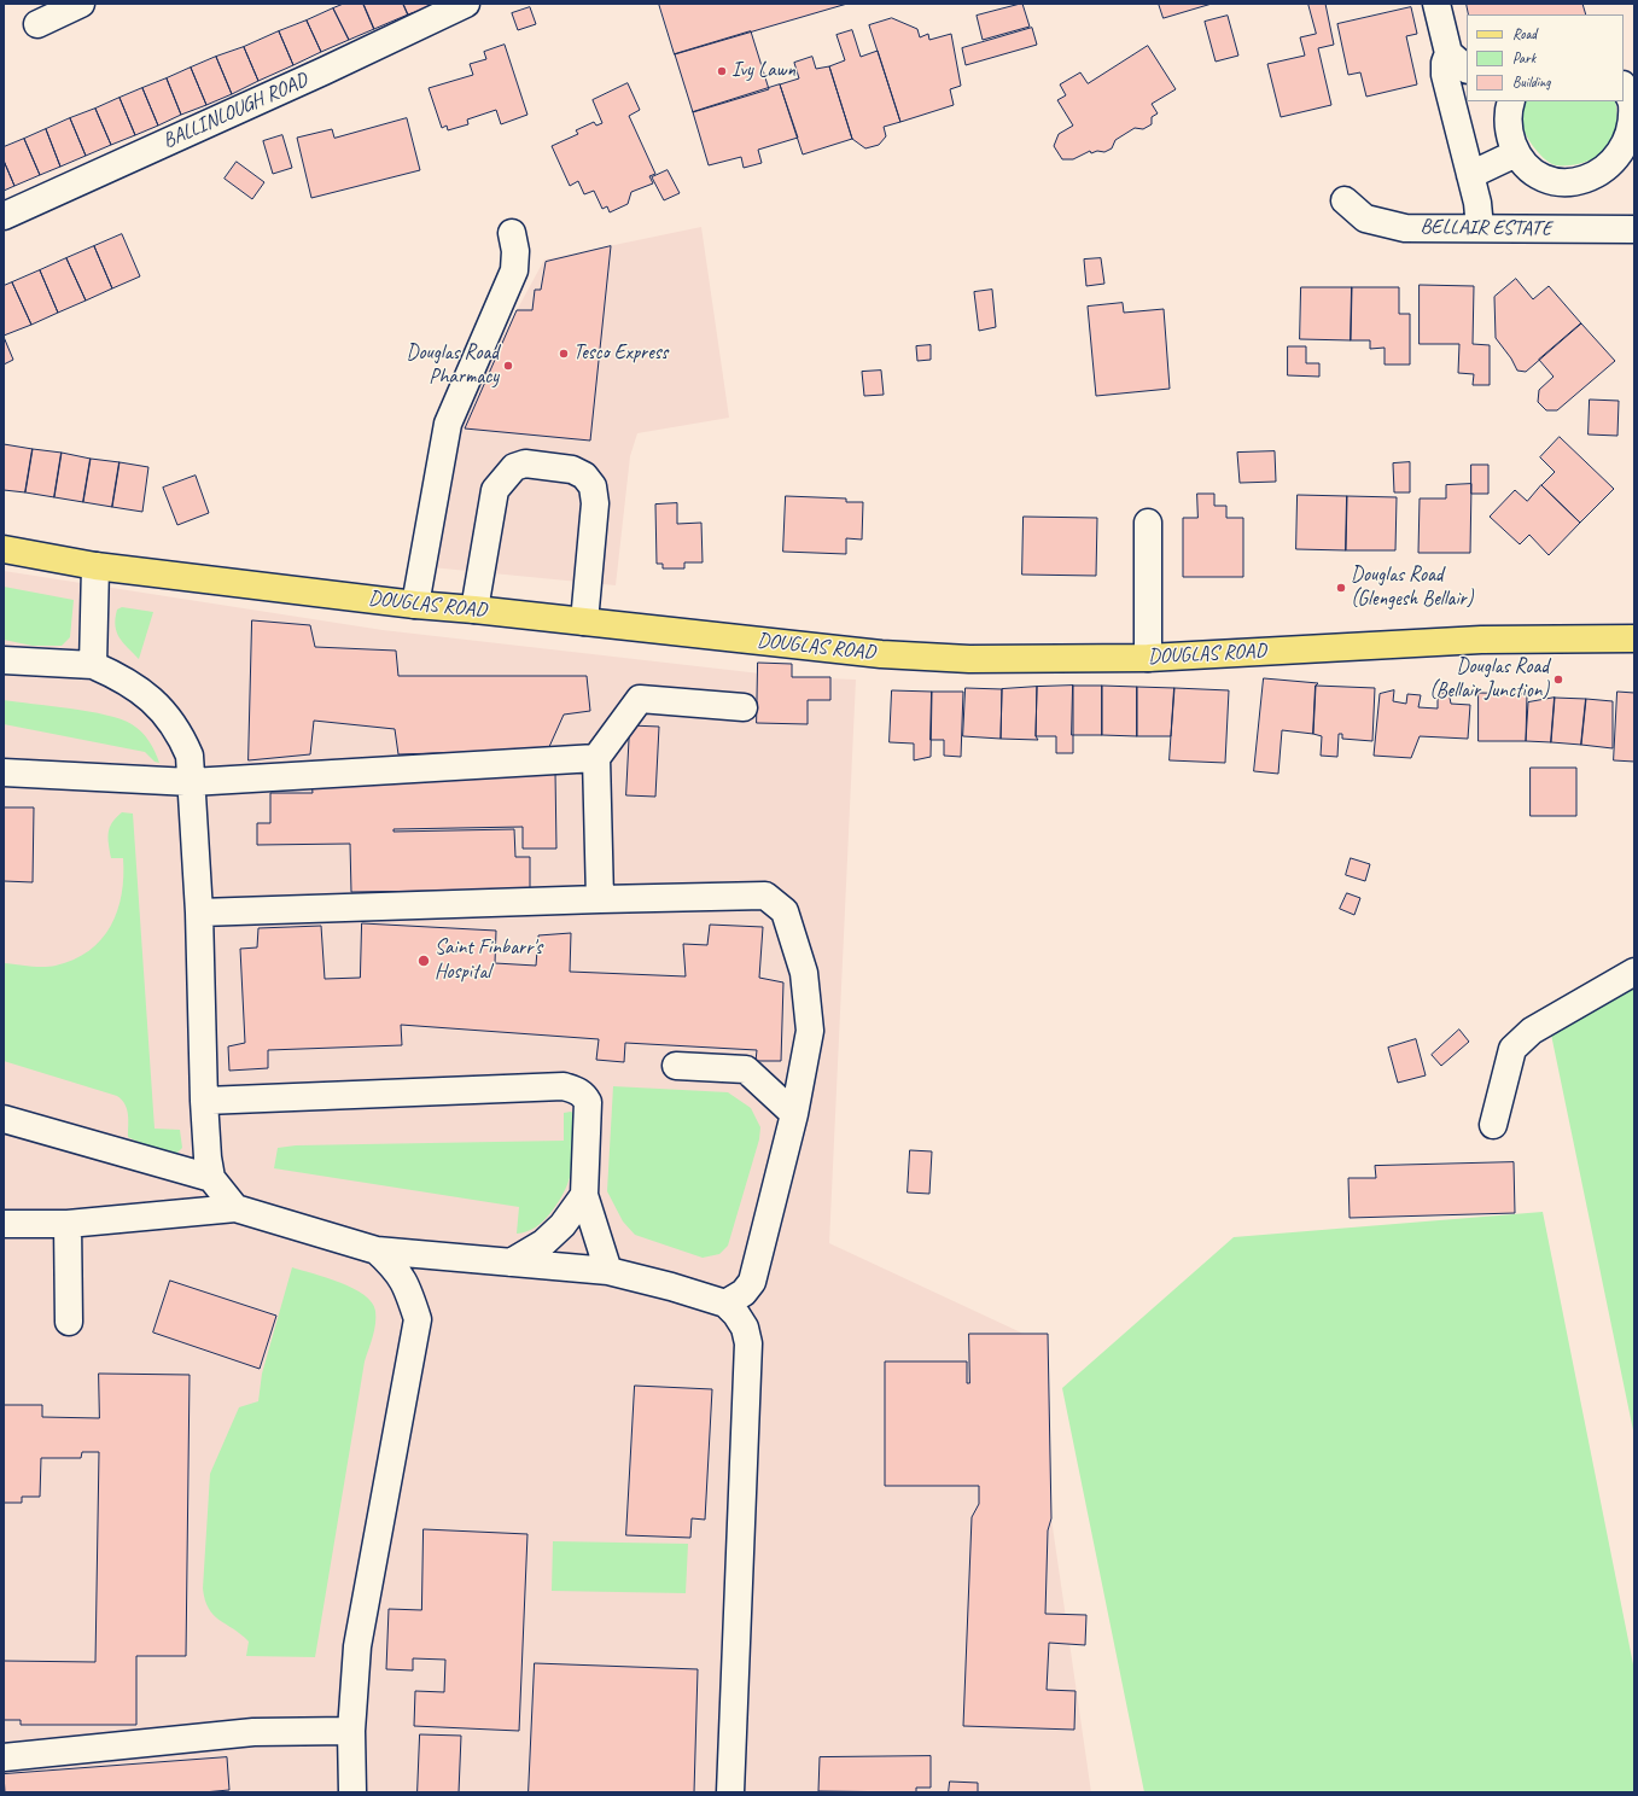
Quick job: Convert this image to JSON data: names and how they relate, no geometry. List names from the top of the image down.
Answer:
{
  "streets": {
    "main road": ["DOUGLAS ROAD"],
    "street": ["BALLINLOUGH ROAD", "BELLAIR ESTATE"]
  },
  "places": [
    "Ivy Lawn",
    "Tesco Express",
    "Douglas Road Pharmacy",
    "Douglas Road (Glengesh Bellair)",
    "Douglas Road (Bellair Junction)",
    "Saint Finbarr's Hospital"
  ],
  "legend": ["Road", "Park", "Building"]
}
